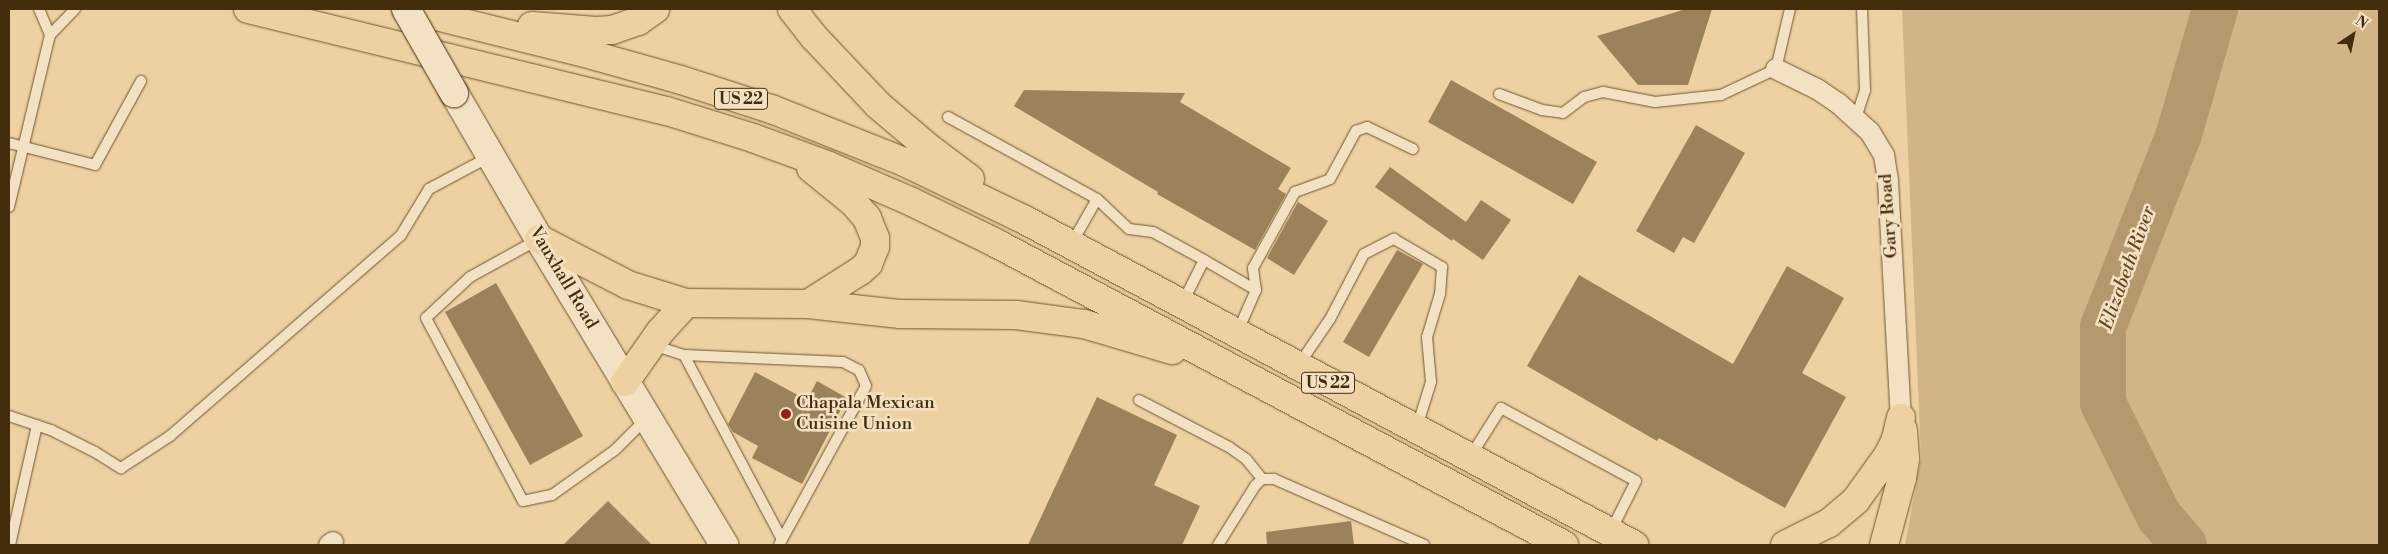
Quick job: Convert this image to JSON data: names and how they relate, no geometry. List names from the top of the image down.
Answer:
{
  "streets": {
    "highway": ["US 22"],
    "street": ["Gary Road", "Vauxhall Road"]
  },
  "crossings": [
    ["US 22", "Vauxhall Road"]
  ],
  "water": ["Elizabeth River"],
  "places": ["Chapala Mexican Cuisine Union"],
  "north": "top right"
}
